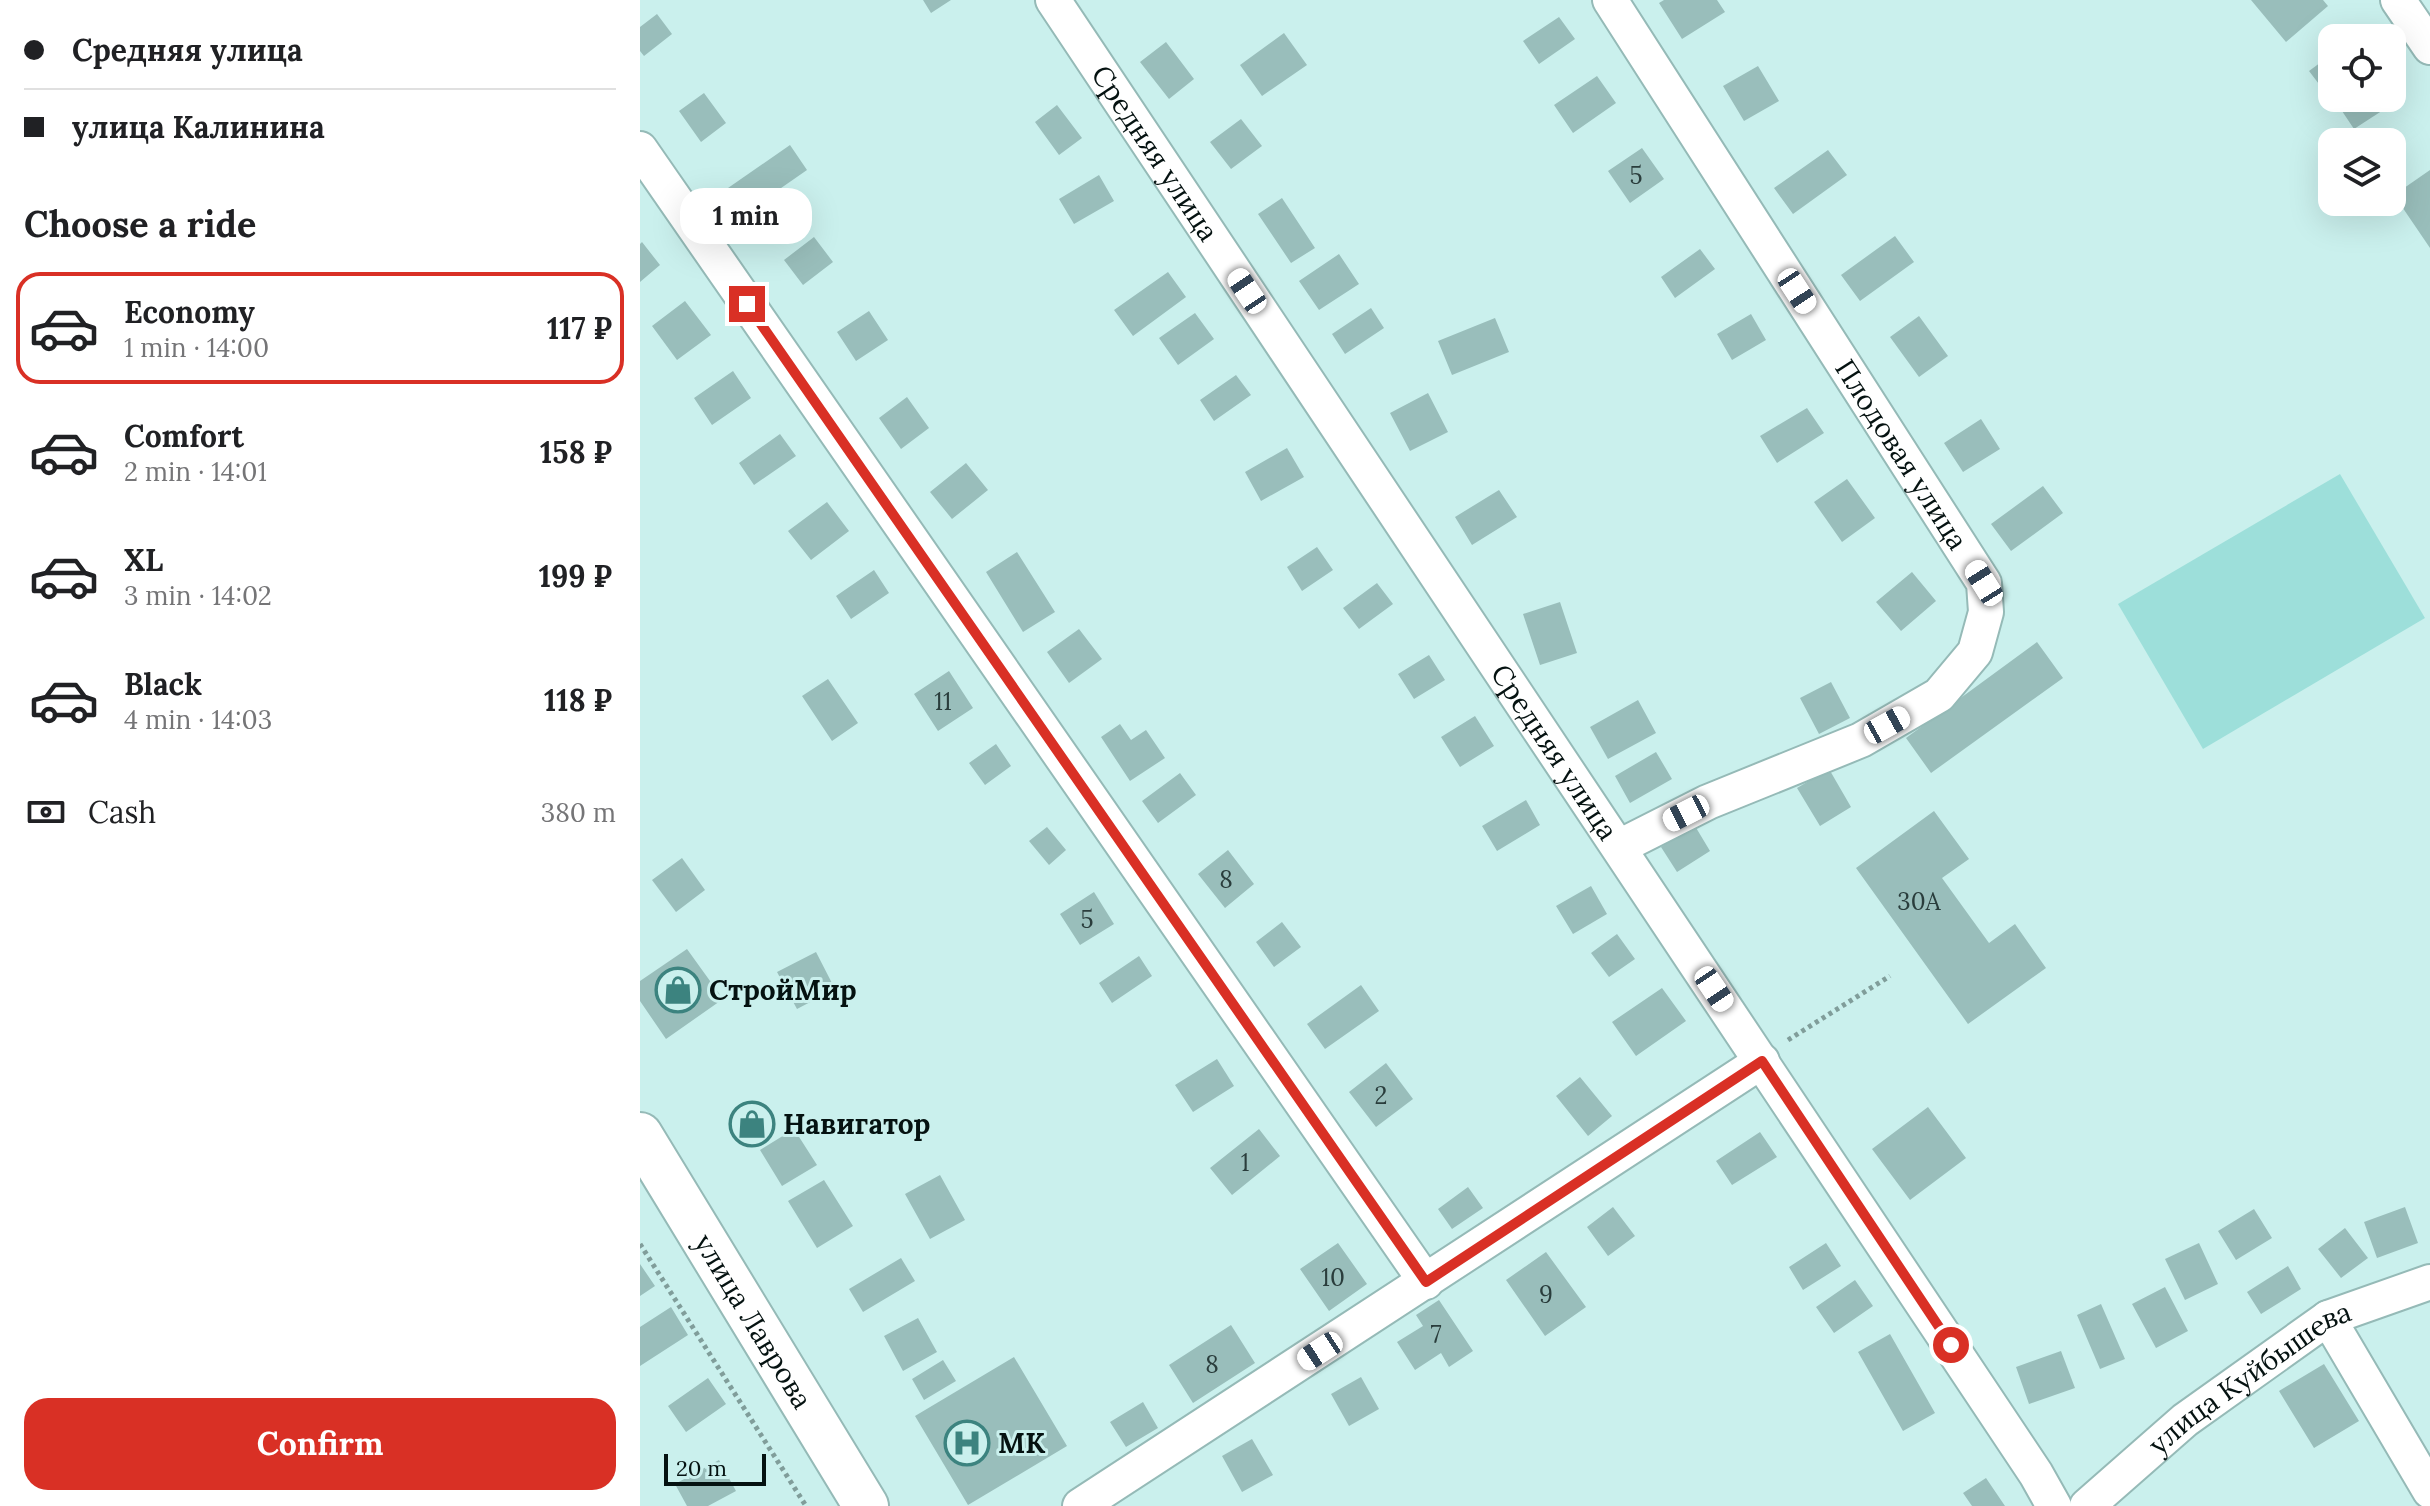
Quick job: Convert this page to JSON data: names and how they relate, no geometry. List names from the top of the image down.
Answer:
{
  "streets": {
    "main road": ["улица Лаврова"],
    "street": ["Средняя улица", "Плодовая улица", "улица Куйбышева"]
  },
  "crossings": [
    ["Средняя улица", "Плодовая улица"]
  ],
  "places": {
    "shop": ["СтройМир", "Навигатор"],
    "hospital": ["МК"]
  },
  "house_numbers": [
    "5",
    "11",
    "8",
    "30А",
    "5",
    "2",
    "1",
    "10",
    "9",
    "7",
    "8"
  ],
  "scale_bar": "20 m",
  "page": {
    "banner": ["Средняя улица", "улица Калинина"],
    "heading": "Choose a ride",
    "bubble": "1 min",
    "list": [
      {
        "name": "Economy",
        "note": "1 min · 14:00",
        "value": "117 ₽"
      },
      {
        "name": "Comfort",
        "note": "2 min · 14:01",
        "value": "158 ₽"
      },
      {
        "name": "XL",
        "note": "3 min · 14:02",
        "value": "199 ₽"
      },
      {
        "name": "Black",
        "note": "4 min · 14:03",
        "value": "118 ₽"
      }
    ],
    "pay": ["Cash", "380 m"],
    "buttons": "Confirm",
    "scale": "20 m"
  }
}
